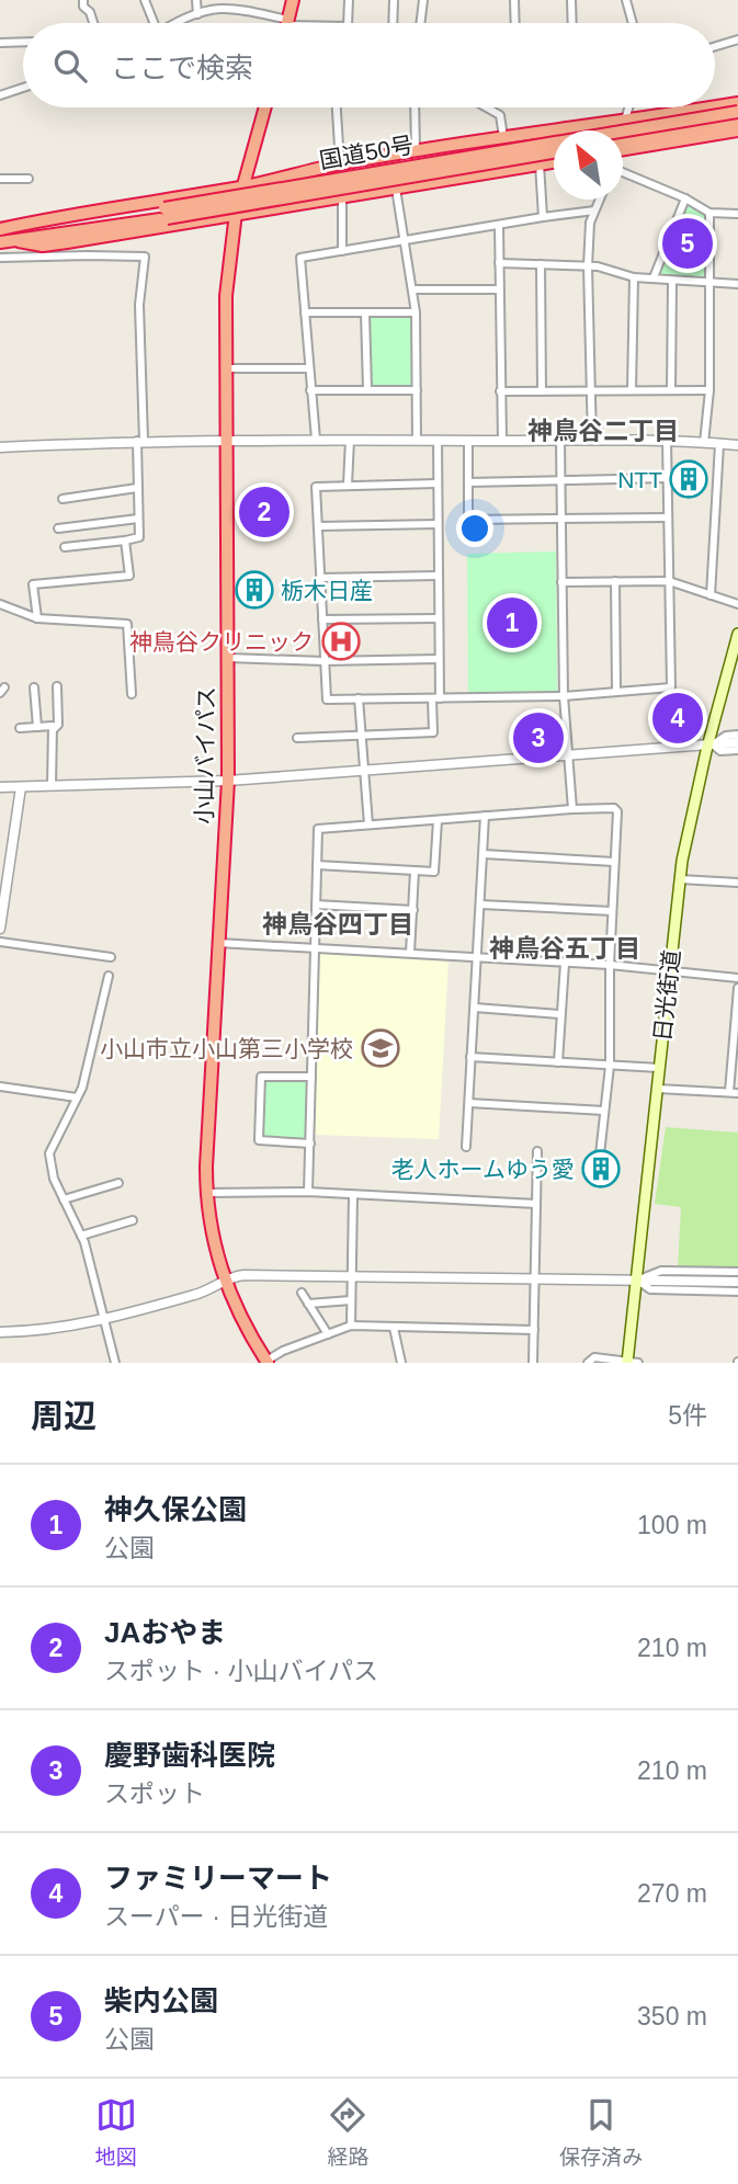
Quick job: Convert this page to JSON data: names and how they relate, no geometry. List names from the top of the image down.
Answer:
{
  "streets": {
    "highway": ["国道50号", "小山バイパス"],
    "main road": ["日光街道"]
  },
  "districts": ["神鳥谷二丁目", "神鳥谷四丁目", "神鳥谷五丁目"],
  "places": {
    "building": ["NTT", "栃木日産", "老人ホームゆう愛"],
    "hospital": ["神鳥谷クリニック"],
    "school or university": ["小山市立小山第三小学校"]
  },
  "north": "top left",
  "page": {
    "search": "ここで検索",
    "pins": [
      "5",
      "2",
      "1",
      "4",
      "3"
    ],
    "heading": ["周辺", "5件"],
    "list": [
      {
        "mark": "1",
        "name": "神久保公園",
        "note": "公園",
        "value": "100 m"
      },
      {
        "mark": "2",
        "name": "JAおやま",
        "note": "スポット · 小山バイパス",
        "value": "210 m"
      },
      {
        "mark": "3",
        "name": "慶野歯科医院",
        "note": "スポット",
        "value": "210 m"
      },
      {
        "mark": "4",
        "name": "ファミリーマート",
        "note": "スーパー · 日光街道",
        "value": "270 m"
      },
      {
        "mark": "5",
        "name": "柴内公園",
        "note": "公園",
        "value": "350 m"
      }
    ],
    "nav": ["地図", "経路", "保存済み"]
  }
}
